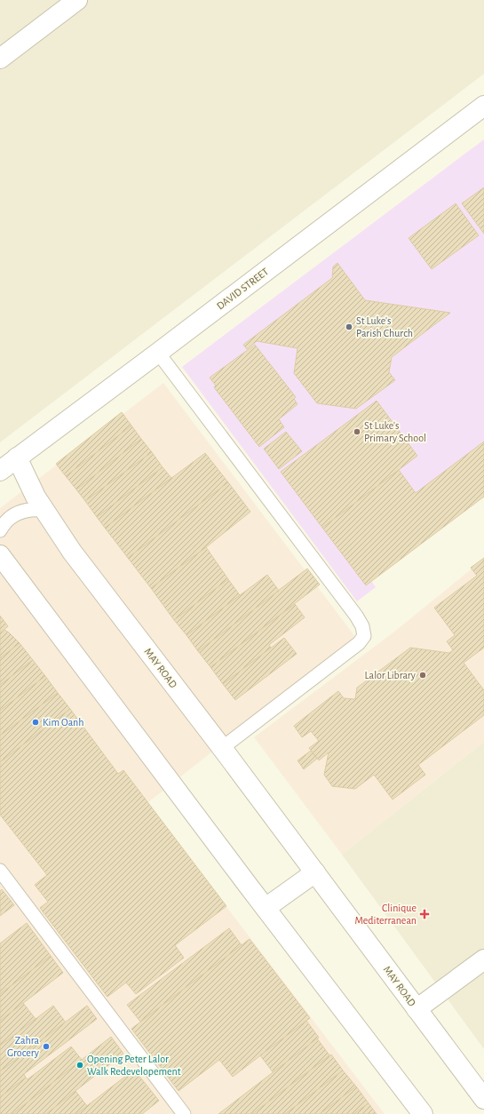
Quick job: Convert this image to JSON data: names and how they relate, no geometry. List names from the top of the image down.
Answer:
{
  "streets": {
    "street": ["DAVID STREET", "MAY ROAD"]
  },
  "crossings": [
    ["DAVID STREET", "MAY ROAD"]
  ],
  "places": {
    "other": [
      "St Luke's Parish Church",
      "St Luke's Primary School",
      "Lalor Library",
      "Kim Oanh",
      "Zahra Grocery",
      "Opening Peter Lalor Walk Redevelopement"
    ],
    "health": ["Clinique Mediterranean"]
  }
}
